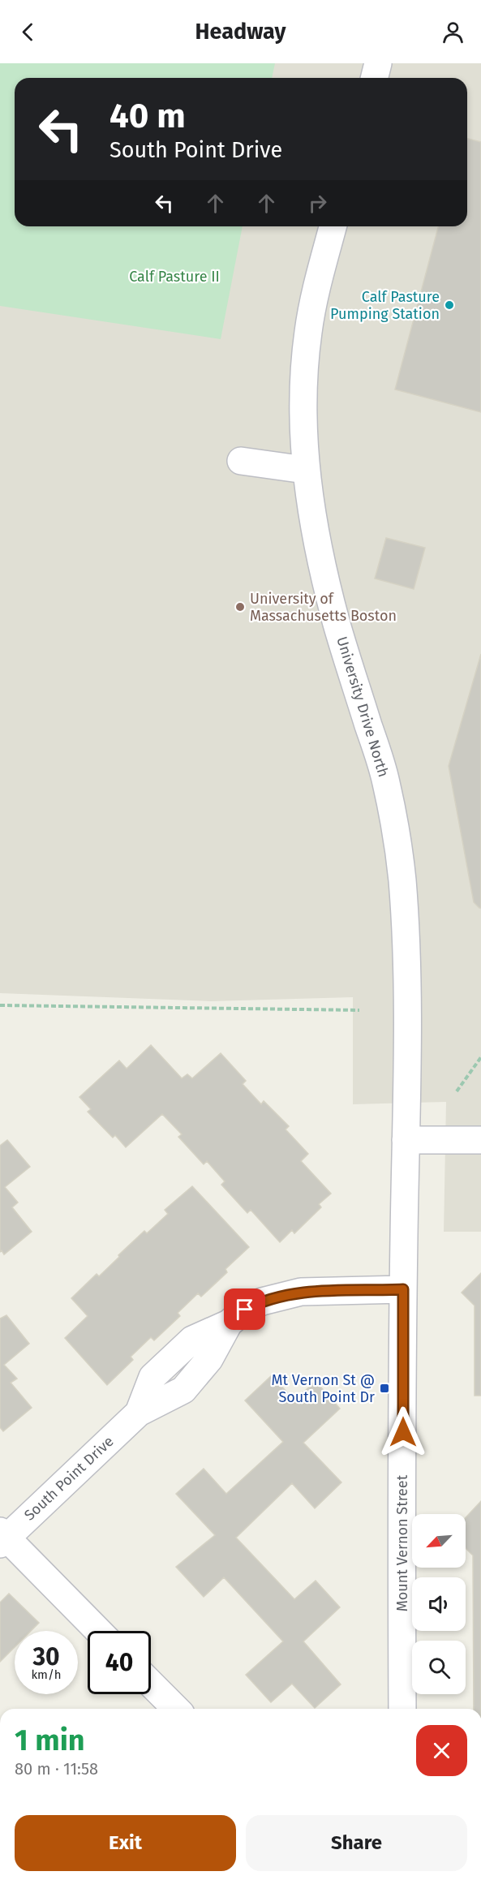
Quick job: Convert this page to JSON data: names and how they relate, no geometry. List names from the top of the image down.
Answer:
{
  "streets": {
    "street": ["University Drive North", "South Point Drive", "Mount Vernon Street"]
  },
  "crossings": [
    ["University Drive North", "Mount Vernon Street"],
    ["South Point Drive", "Mount Vernon Street"]
  ],
  "parks": ["Calf Pasture II"],
  "places": {
    "other": ["Calf Pasture Pumping Station", "University of Massachusetts Boston"],
    "transit": ["Mt Vernon St @ South Point Dr"]
  },
  "north": "bottom left",
  "page": {
    "header": "Headway",
    "turn": ["40 m", "South Point Drive"],
    "speed": "30 km/h",
    "limit": "40",
    "heading": ["1 min", "80 m · 11:58"],
    "buttons": ["Exit", "Share"]
  }
}
